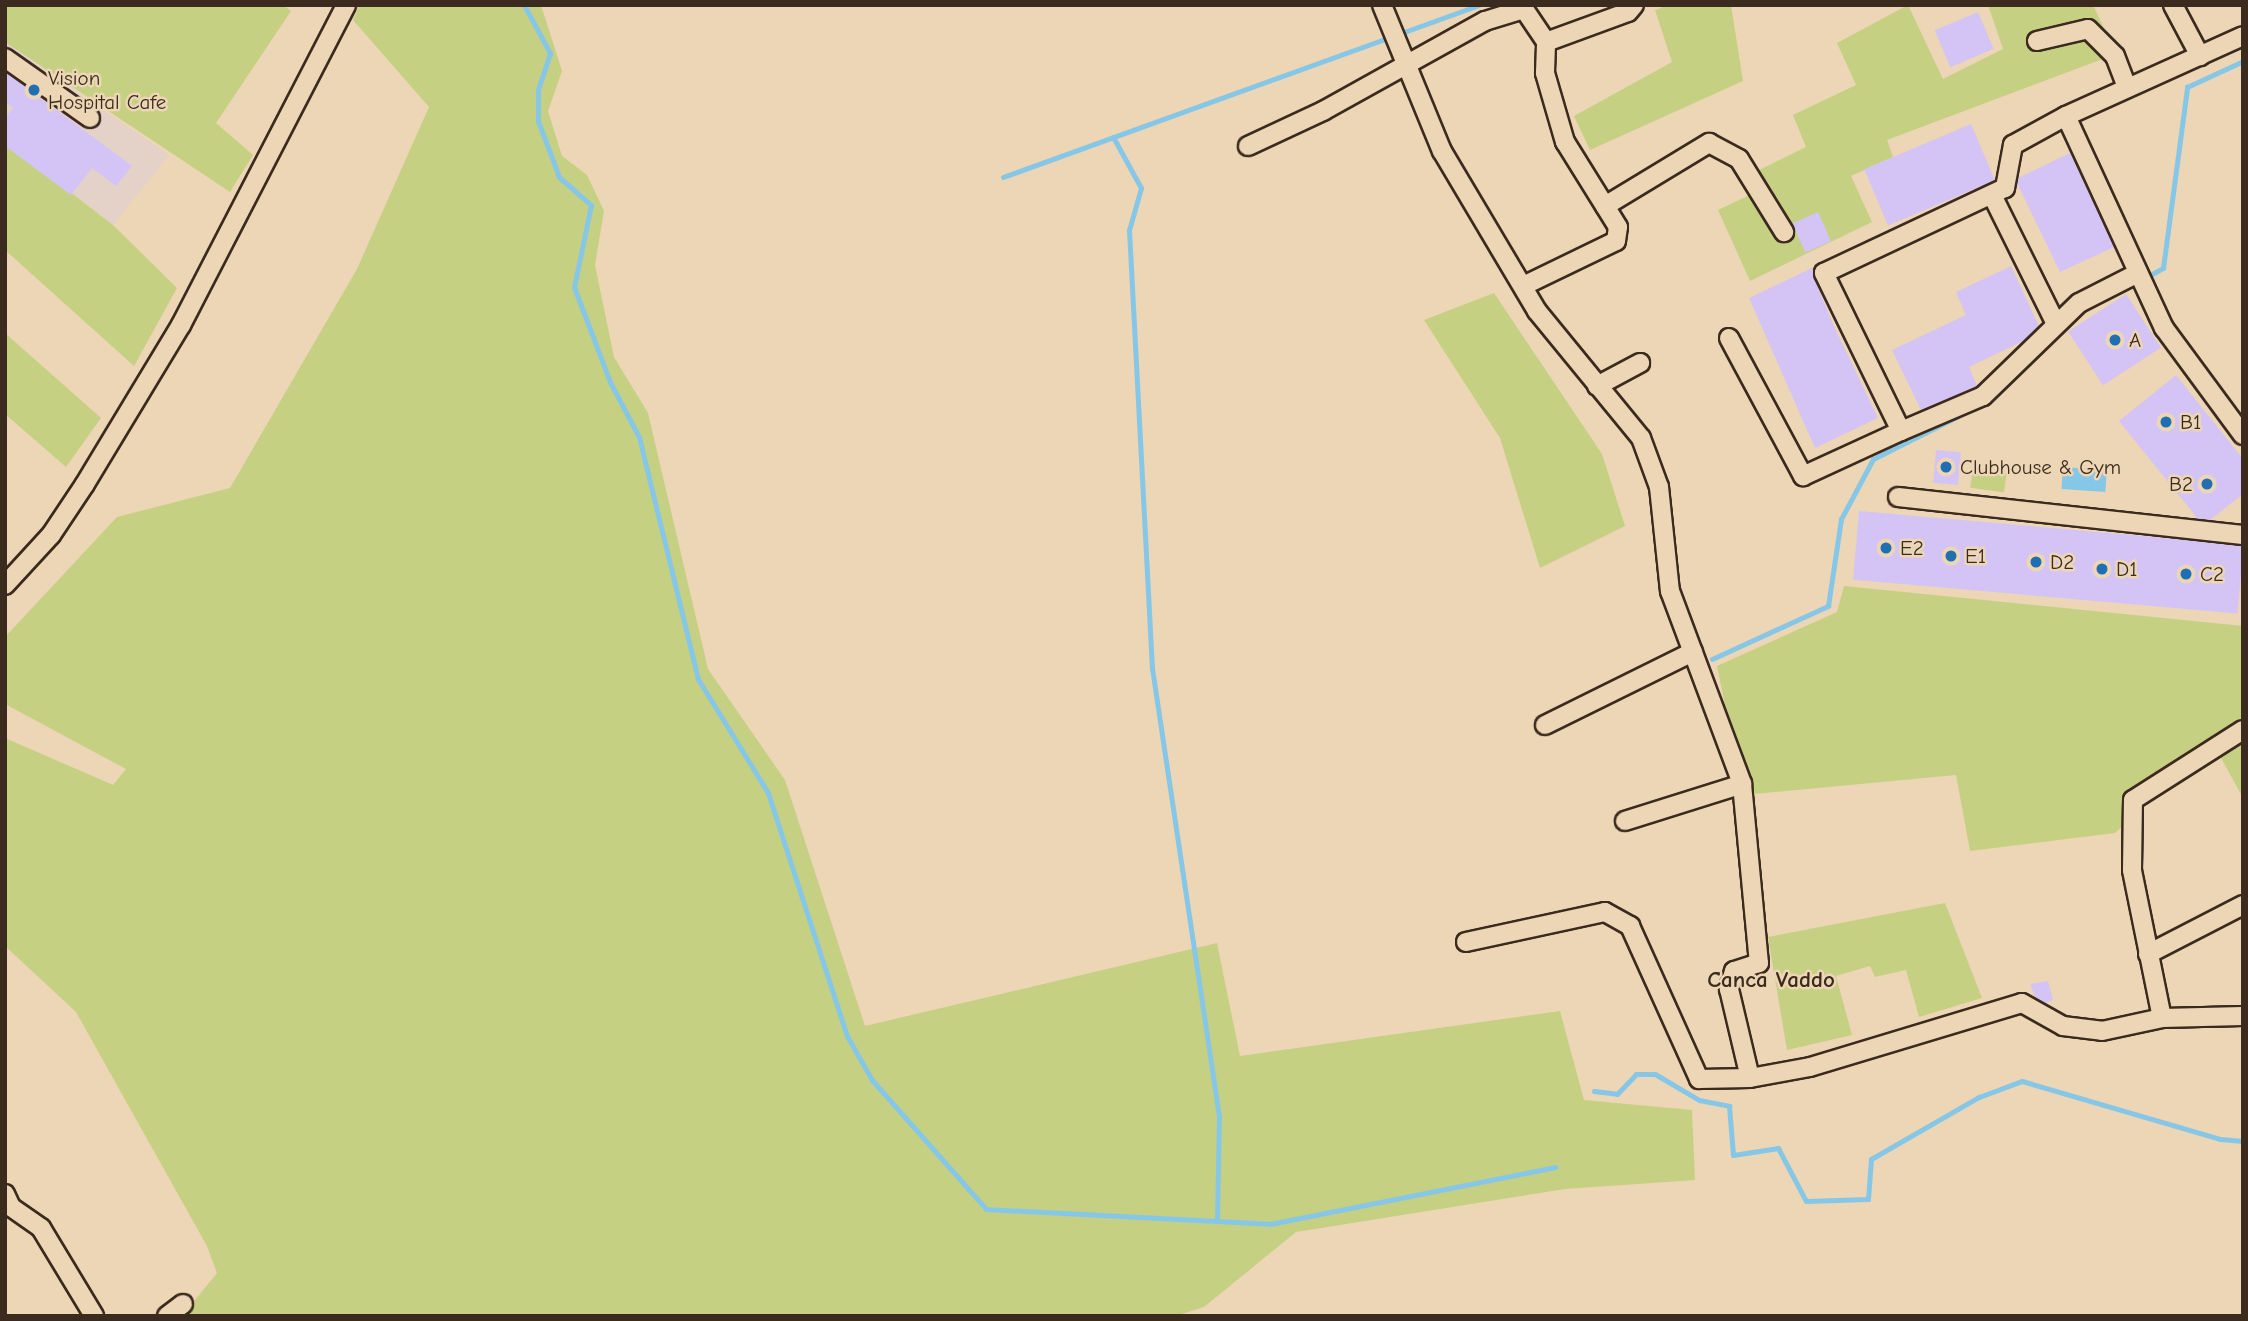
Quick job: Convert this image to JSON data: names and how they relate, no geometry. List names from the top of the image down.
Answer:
{
  "districts": ["Canca Vaddo"],
  "places": [
    "Vision Hospital Cafe",
    "A",
    "B1",
    "Clubhouse & Gym",
    "B2",
    "E2",
    "E1",
    "D2",
    "D1",
    "C2"
  ]
}
